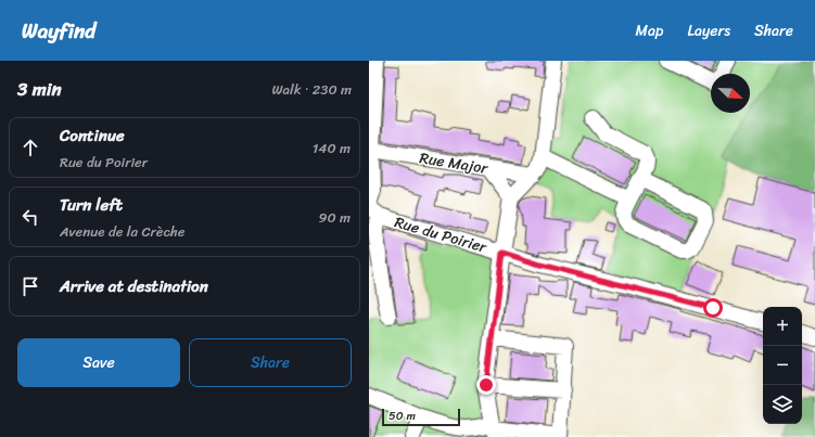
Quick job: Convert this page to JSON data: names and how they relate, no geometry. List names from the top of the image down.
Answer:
{
  "streets": {
    "street": ["Rue Major", "Rue du Poirier"]
  },
  "scale_bar": "50 m",
  "north": "bottom right",
  "page": {
    "header": "Wayfind",
    "nav": ["Map", "Layers", "Share"],
    "heading": ["3 min", "Walk · 230 m"],
    "list": [
      ["Continue", "Rue du Poirier", "140 m"],
      ["Turn left", "Avenue de la Crèche", "90 m"],
      "Arrive at destination"
    ],
    "map_buttons": ["+", "−"],
    "buttons": ["Save", "Share"],
    "scale": "50 m"
  }
}
